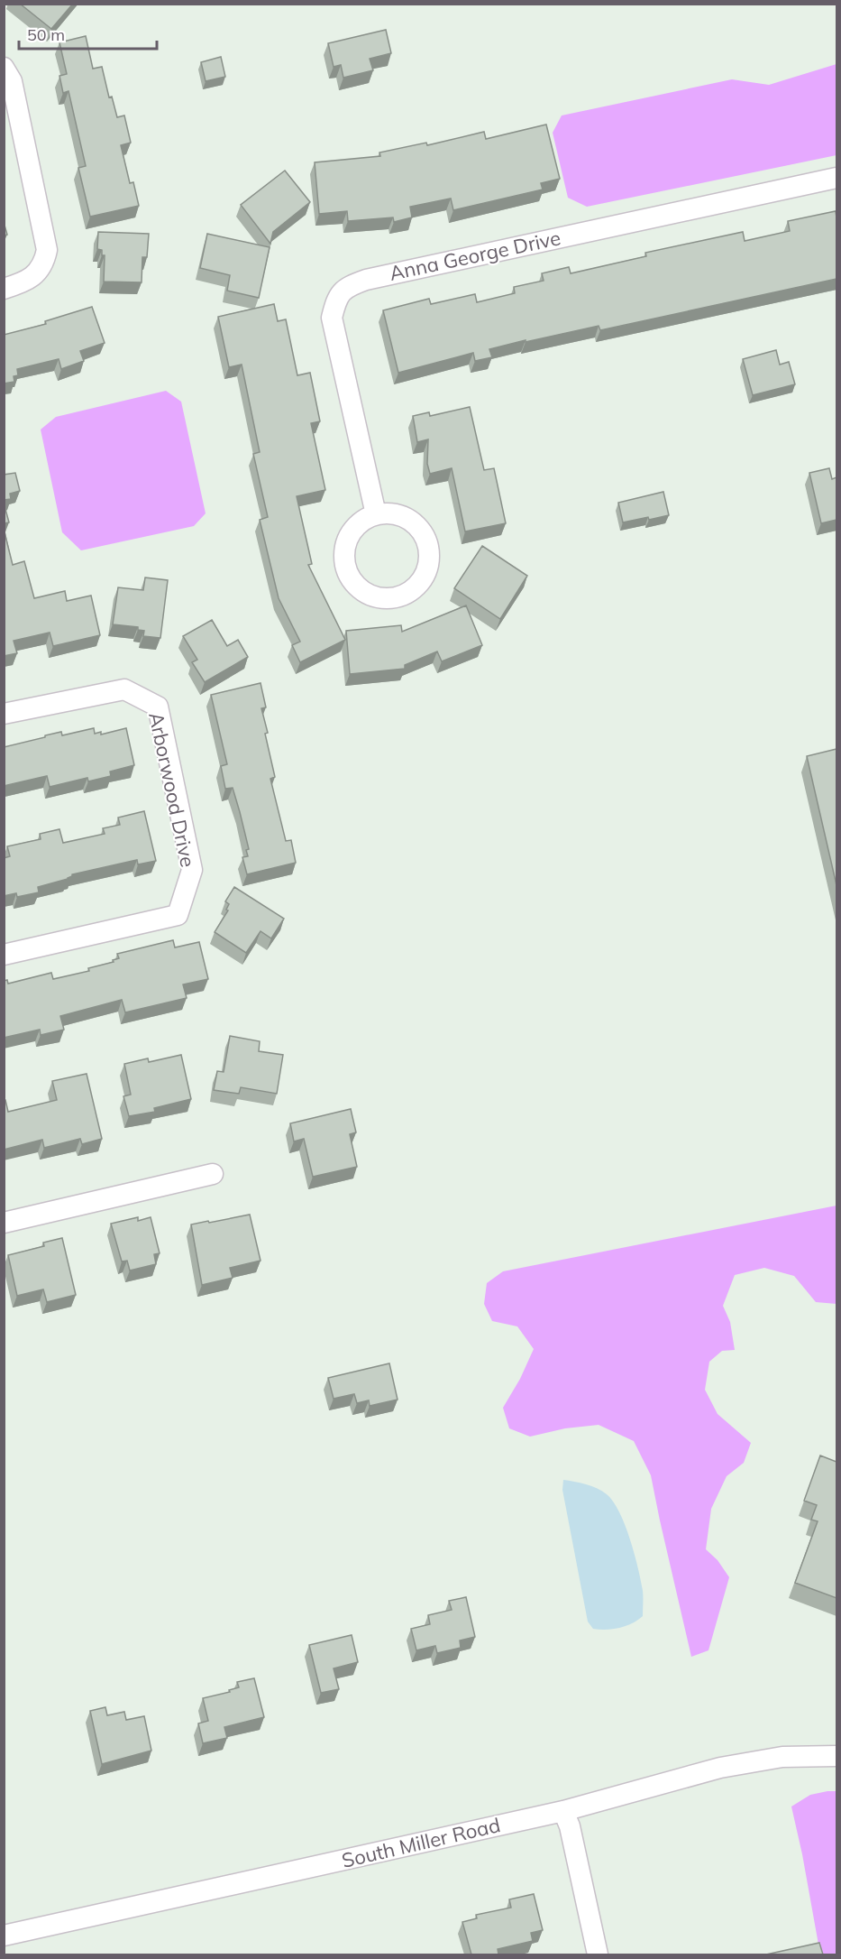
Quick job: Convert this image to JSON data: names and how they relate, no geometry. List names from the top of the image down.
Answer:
{
  "streets": {
    "street": ["Anna George Drive", "Arborwood Drive", "South Miller Road"]
  },
  "scale_bar": "50 m"
}
